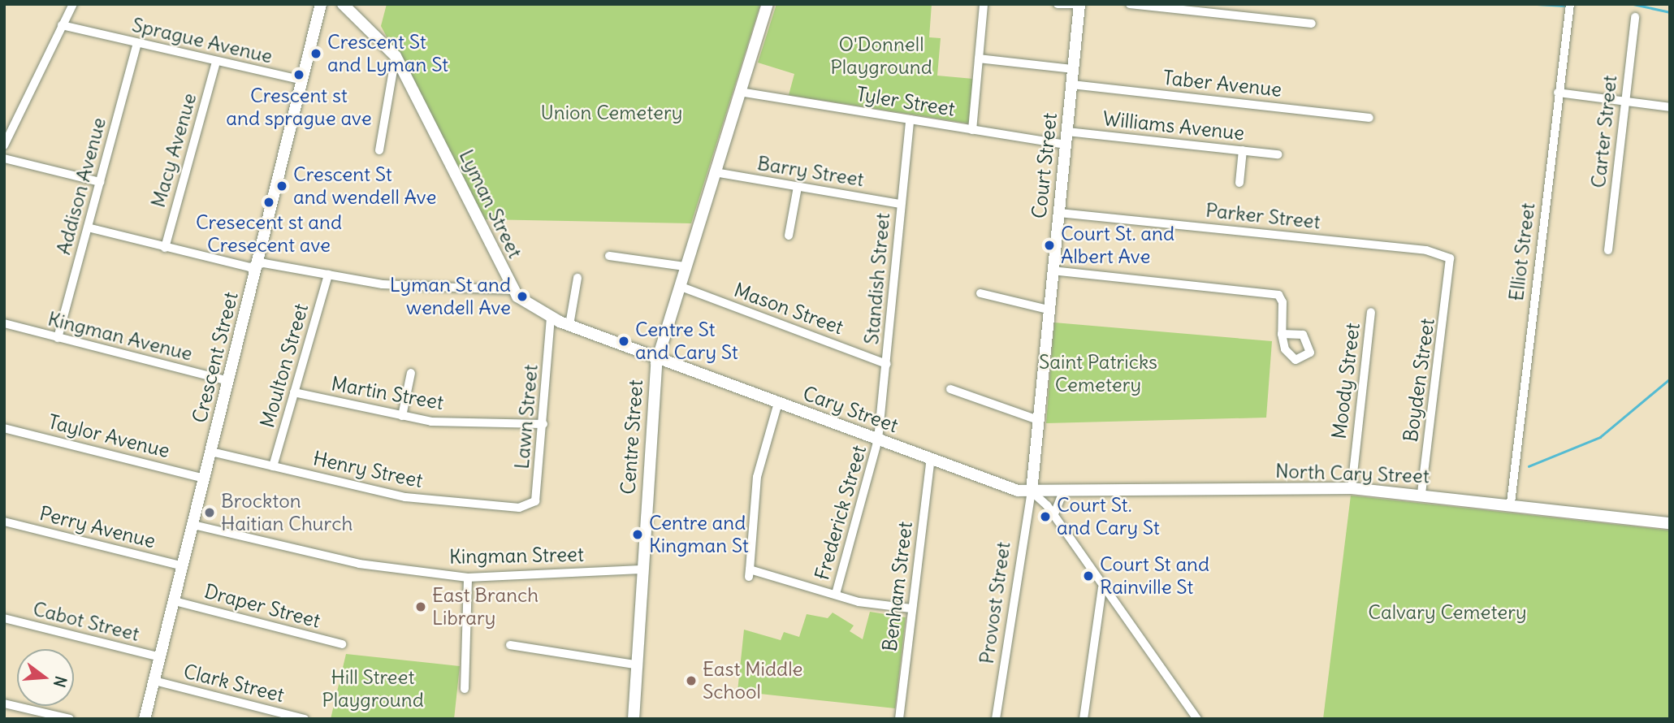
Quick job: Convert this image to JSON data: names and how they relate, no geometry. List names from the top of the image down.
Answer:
{
  "streets": {
    "main road": [
      "Court Street",
      "Lyman Street",
      "Crescent Street",
      "Cary Street",
      "Centre Street",
      "North Cary Street"
    ],
    "street": [
      "Sprague Avenue",
      "Taber Avenue",
      "Tyler Street",
      "Williams Avenue",
      "Carter Street",
      "Macy Avenue",
      "Barry Street",
      "Addison Avenue",
      "Parker Street",
      "Elliot Street",
      "Standish Street",
      "Mason Street",
      "Kingman Avenue",
      "Moulton Street",
      "Boyden Street",
      "Moody Street",
      "Martin Street",
      "Lawn Street",
      "Taylor Avenue",
      "Henry Street",
      "Frederick Street",
      "Perry Avenue",
      "Kingman Street",
      "Benham Street",
      "Provost Street",
      "Draper Street",
      "Cabot Street",
      "Clark Street"
    ]
  },
  "crossings": [
    ["Sprague Avenue", "Macy Avenue"],
    ["Sprague Avenue", "Addison Avenue"],
    ["Sprague Avenue", "Crescent Street"],
    ["Taber Avenue", "Court Street"],
    ["Tyler Street", "Court Street"],
    ["Tyler Street", "Standish Street"],
    ["Tyler Street", "Centre Street"],
    ["Williams Avenue", "Court Street"],
    ["Court Street", "Parker Street"],
    ["Court Street", "Cary Street"],
    ["Court Street", "North Cary Street"],
    ["Court Street", "Provost Street"],
    ["Barry Street", "Standish Street"],
    ["Barry Street", "Centre Street"],
    ["Addison Avenue", "Kingman Avenue"],
    ["Lyman Street", "Cary Street"],
    ["Lyman Street", "Lawn Street"],
    ["Lyman Street", "Centre Street"],
    ["Parker Street", "Boyden Street"],
    ["Elliot Street", "North Cary Street"],
    ["Standish Street", "Mason Street"],
    ["Standish Street", "Cary Street"],
    ["Standish Street", "Frederick Street"],
    ["Mason Street", "Centre Street"],
    ["Kingman Avenue", "Crescent Street"],
    ["Crescent Street", "Taylor Avenue"],
    ["Crescent Street", "Henry Street"],
    ["Crescent Street", "Perry Avenue"],
    ["Crescent Street", "Kingman Street"],
    ["Crescent Street", "Draper Street"],
    ["Crescent Street", "Cabot Street"],
    ["Crescent Street", "Clark Street"],
    ["Moulton Street", "Martin Street"],
    ["Moulton Street", "Henry Street"],
    ["Boyden Street", "North Cary Street"],
    ["Moody Street", "North Cary Street"],
    ["Martin Street", "Lawn Street"],
    ["Cary Street", "Centre Street"],
    ["Cary Street", "North Cary Street"],
    ["Cary Street", "Frederick Street"],
    ["Cary Street", "Benham Street"],
    ["Cary Street", "Provost Street"],
    ["Lawn Street", "Henry Street"],
    ["Centre Street", "Kingman Street"],
    ["North Cary Street", "Provost Street"]
  ],
  "parks": [
    "O'Donnell Playground",
    "Union Cemetery",
    "Saint Patricks Cemetery",
    "Calvary Cemetery",
    "Hill Street Playground"
  ],
  "places": [
    "Crescent St and Lyman St",
    "Crescent st and sprague ave",
    "Crescent St and wendell Ave",
    "Cresecent st and Cresecent ave",
    "Court St. and Albert Ave",
    "Lyman St and wendell Ave",
    "Centre St and Cary St",
    "Brockton Haitian Church",
    "Court St. and Cary St",
    "Centre and Kingman St",
    "Court St and Rainville St",
    "East Branch Library",
    "East Middle School"
  ],
  "north": "right"
}
